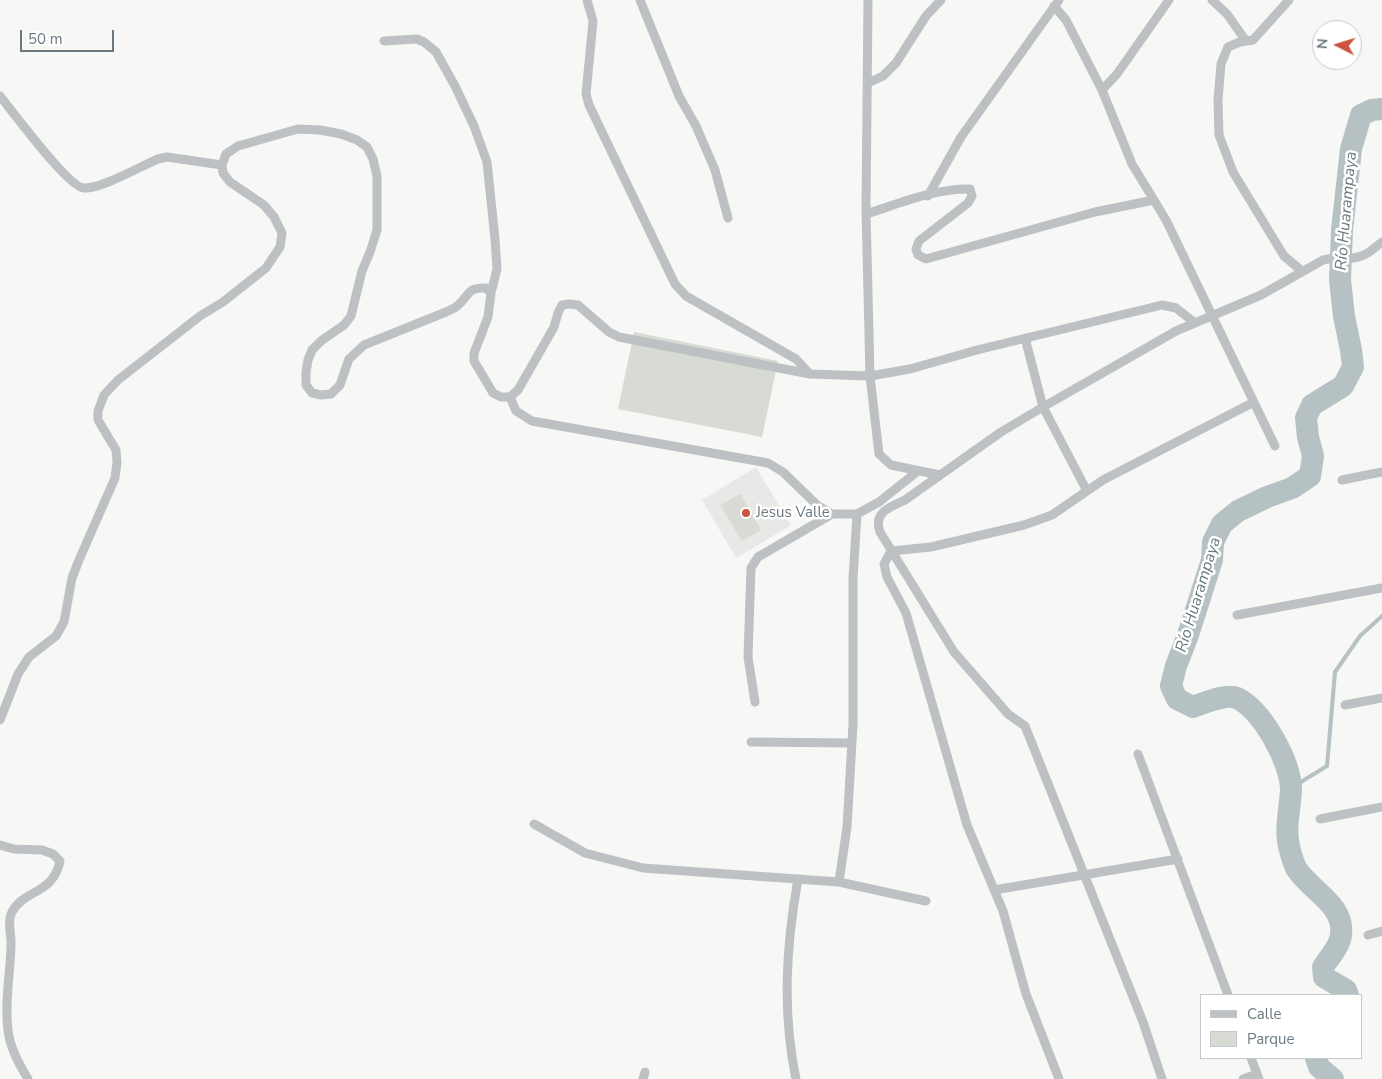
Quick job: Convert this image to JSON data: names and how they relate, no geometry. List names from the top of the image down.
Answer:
{
  "water": ["Río Huarampaya"],
  "places": ["Jesus Valle"],
  "legend": ["Calle", "Parque"],
  "scale_bar": "50 m",
  "north": "left"
}
